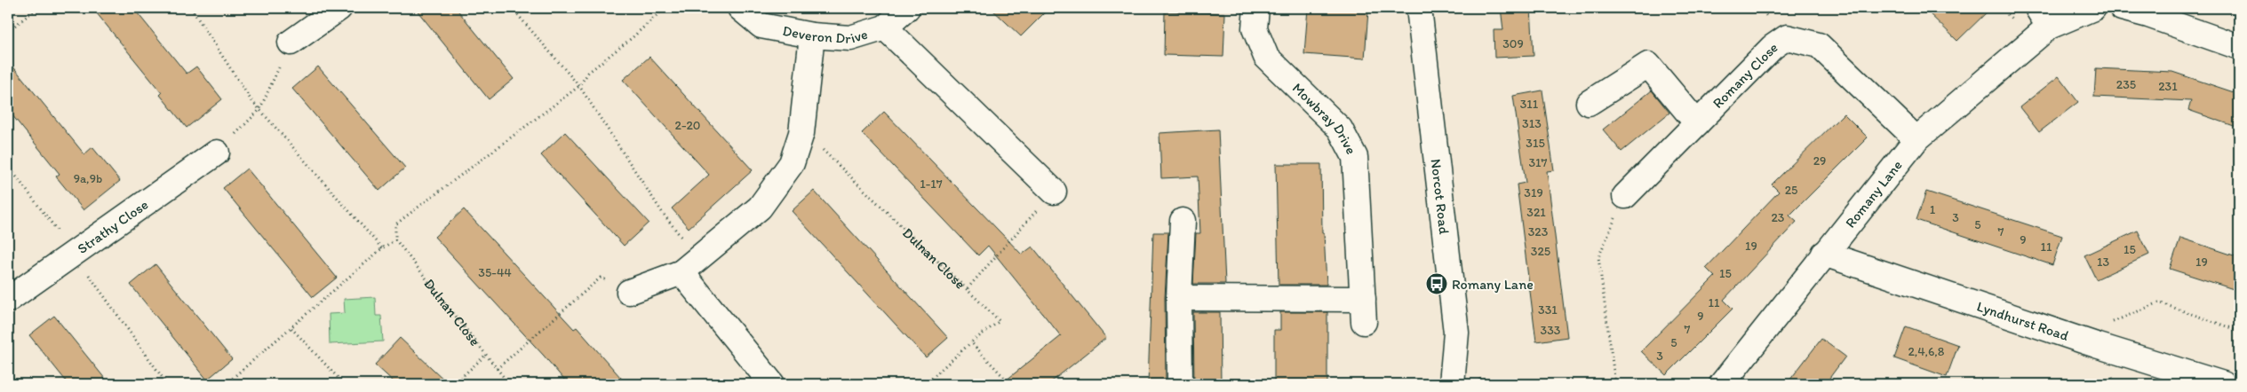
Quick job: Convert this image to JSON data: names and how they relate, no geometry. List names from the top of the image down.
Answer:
{
  "streets": {
    "street": [
      "Deveron Drive",
      "Romany Close",
      "Mowbray Drive",
      "Romany Lane",
      "Norcot Road",
      "Strathy Close",
      "Lyndhurst Road"
    ],
    "path": ["Dulnan Close"]
  },
  "crossings": [
    ["Romany Close", "Romany Lane"],
    ["Romany Lane", "Lyndhurst Road"]
  ],
  "places": {
    "bus stop": ["Romany Lane"]
  },
  "house_numbers": [
    "309",
    "235",
    "231",
    "311",
    "313",
    "2-20",
    "315",
    "29",
    "317",
    "9a,9b",
    "1-17",
    "25",
    "319",
    "1",
    "321",
    "23",
    "3",
    "5",
    "323",
    "7",
    "9",
    "19",
    "11",
    "15",
    "325",
    "13",
    "19",
    "35-44",
    "15",
    "11",
    "331",
    "9",
    "7",
    "333",
    "5",
    "2,4,6,8",
    "3"
  ]
}
